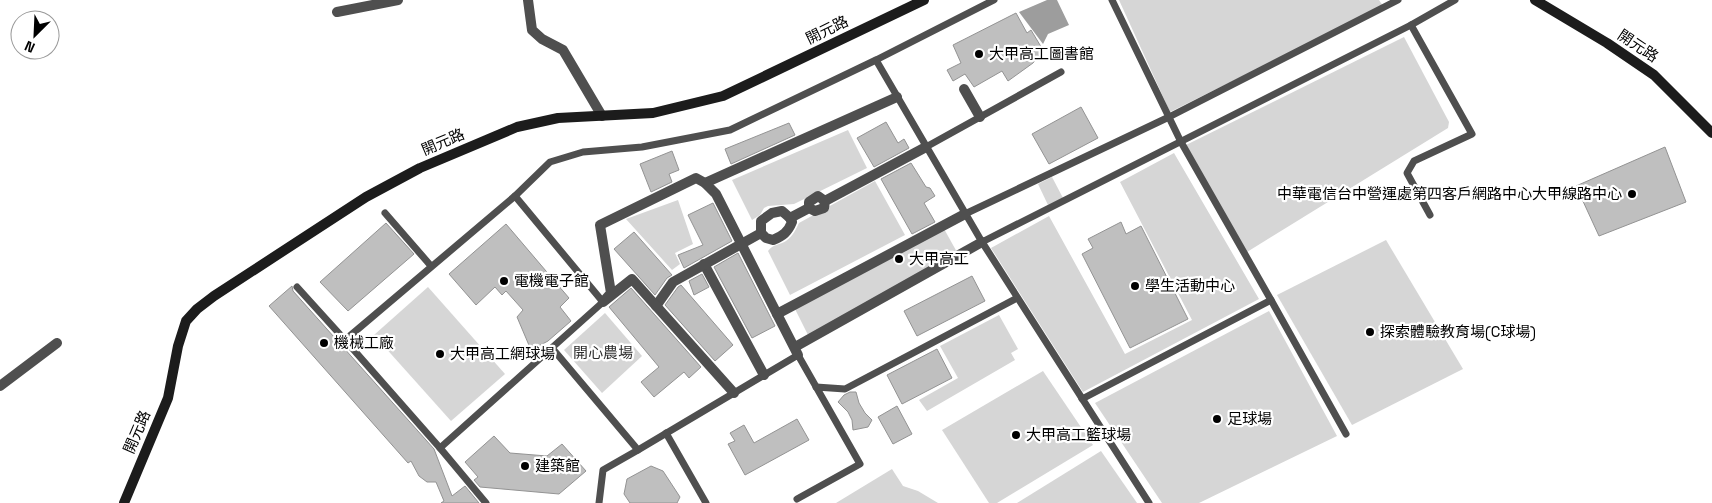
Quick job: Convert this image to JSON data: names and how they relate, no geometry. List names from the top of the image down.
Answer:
{
  "streets": {
    "street": ["開元路"]
  },
  "parks": ["開心農場"],
  "places": [
    "大甲高工圖書館",
    "中華電信台中營運處第四客戶網路中心大甲線路中心",
    "大甲高工",
    "電機電子館",
    "學生活動中心",
    "探索體驗教育場(C球場)",
    "機械工廠",
    "大甲高工網球場",
    "足球場",
    "大甲高工籃球場",
    "建築館"
  ],
  "north": "bottom left"
}
